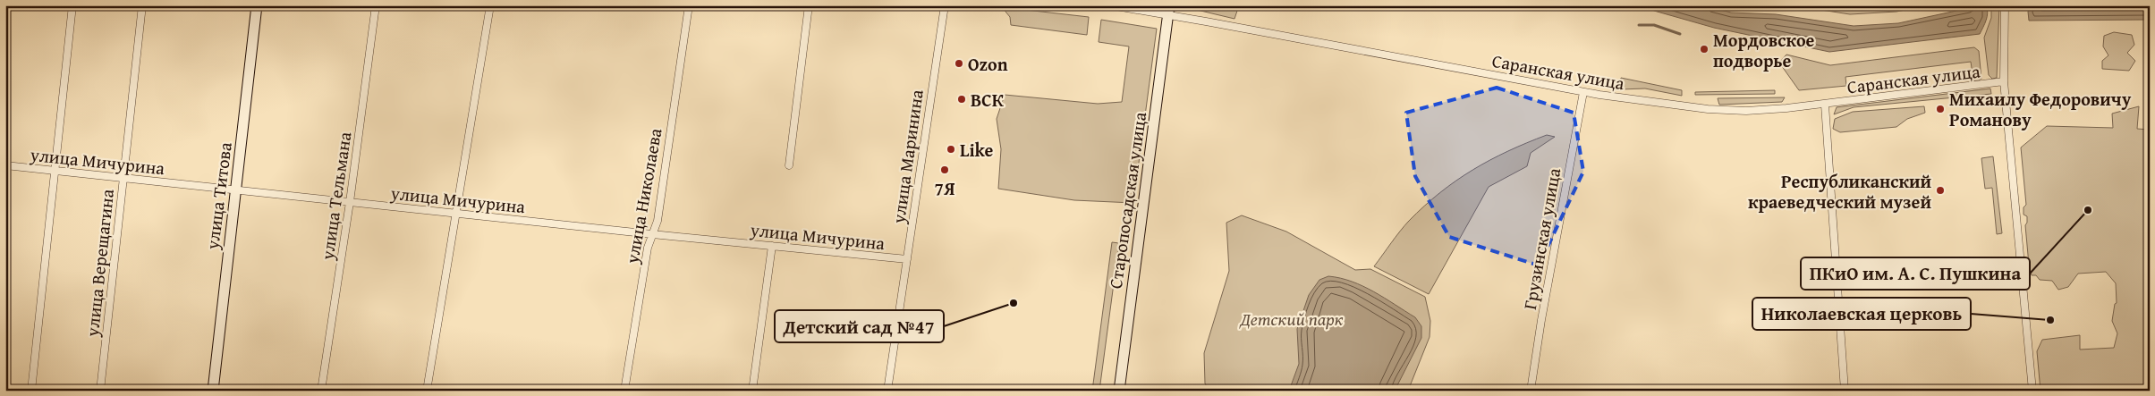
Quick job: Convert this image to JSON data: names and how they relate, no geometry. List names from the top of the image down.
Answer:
{
  "streets": {
    "main road": ["улица Титова", "Старопосадская улица"],
    "street": [
      "Саранская улица",
      "улица Маринина",
      "улица Мичурина",
      "улица Тельмана",
      "улица Николаева",
      "Грузинская улица",
      "улица Верещагина"
    ]
  },
  "crossings": [
    ["Саранская улица", "Старопосадская улица"],
    ["Саранская улица", "Грузинская улица"],
    ["улица Маринина", "улица Мичурина"],
    ["улица Мичурина", "улица Титова"],
    ["улица Мичурина", "улица Тельмана"],
    ["улица Мичурина", "улица Николаева"],
    ["улица Мичурина", "улица Верещагина"]
  ],
  "parks": ["Детский парк"],
  "places": [
    "Мордовское подворье",
    "Ozon",
    "ВСК",
    "Михаилу Федоровичу Романову",
    "Like",
    "7Я",
    "Республиканский краеведческий музей",
    "ПКиО им. А. С. Пушкина",
    "Детский сад №47",
    "Николаевская церковь"
  ]
}
